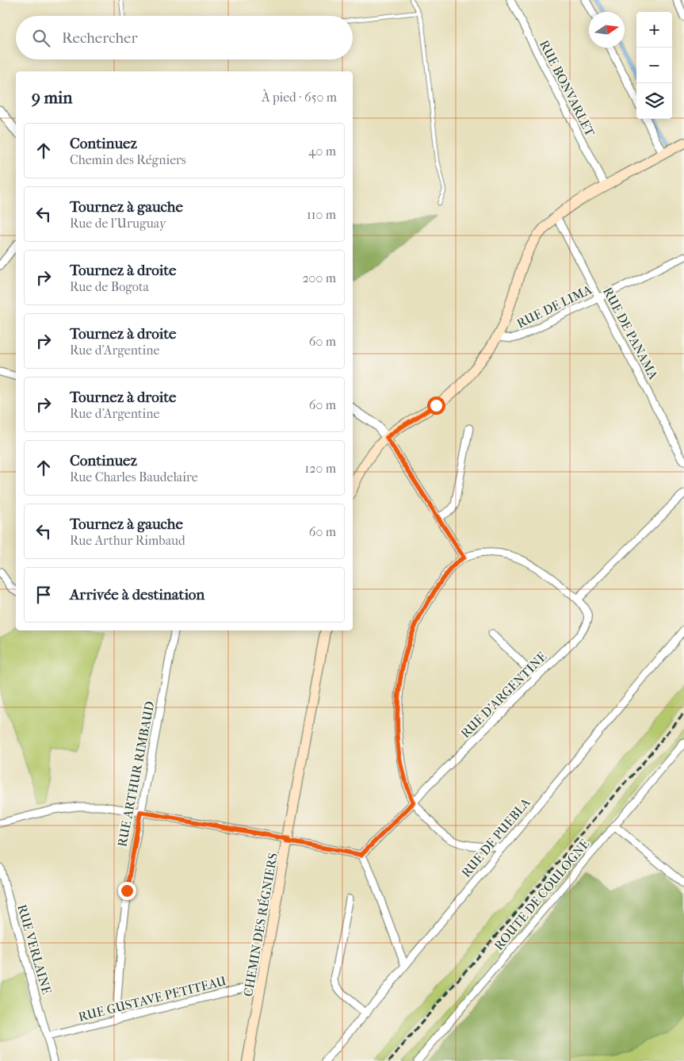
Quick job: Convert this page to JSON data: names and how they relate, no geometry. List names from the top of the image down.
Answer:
{
  "streets": {
    "main road": ["CHEMIN DES RÉGNIERS"],
    "street": [
      "RUE BONVARLET",
      "RUE DE LIMA",
      "RUE DE PANAMA",
      "RUE D'ARGENTINE",
      "RUE ARTHUR RIMBAUD",
      "RUE DE PUEBLA",
      "ROUTE DE COULOGNE",
      "RUE VERLAINE",
      "RUE GUSTAVE PETITEAU"
    ]
  },
  "crossings": [
    ["RUE DE LIMA", "RUE DE PANAMA"],
    ["RUE ARTHUR RIMBAUD", "RUE GUSTAVE PETITEAU"],
    ["CHEMIN DES RÉGNIERS", "RUE GUSTAVE PETITEAU"],
    ["RUE VERLAINE", "RUE GUSTAVE PETITEAU"]
  ],
  "north": "right",
  "page": {
    "map_buttons": ["+", "−"],
    "search": "Rechercher",
    "heading": ["9 min", "À pied · 650 m"],
    "list": [
      ["Continuez", "Chemin des Régniers", "40 m"],
      ["Tournez à gauche", "Rue de l'Uruguay", "110 m"],
      ["Tournez à droite", "Rue de Bogota", "200 m"],
      ["Tournez à droite", "Rue d'Argentine", "60 m"],
      ["Tournez à droite", "Rue d'Argentine", "60 m"],
      ["Continuez", "Rue Charles Baudelaire", "120 m"],
      ["Tournez à gauche", "Rue Arthur Rimbaud", "60 m"],
      "Arrivée à destination"
    ]
  }
}
